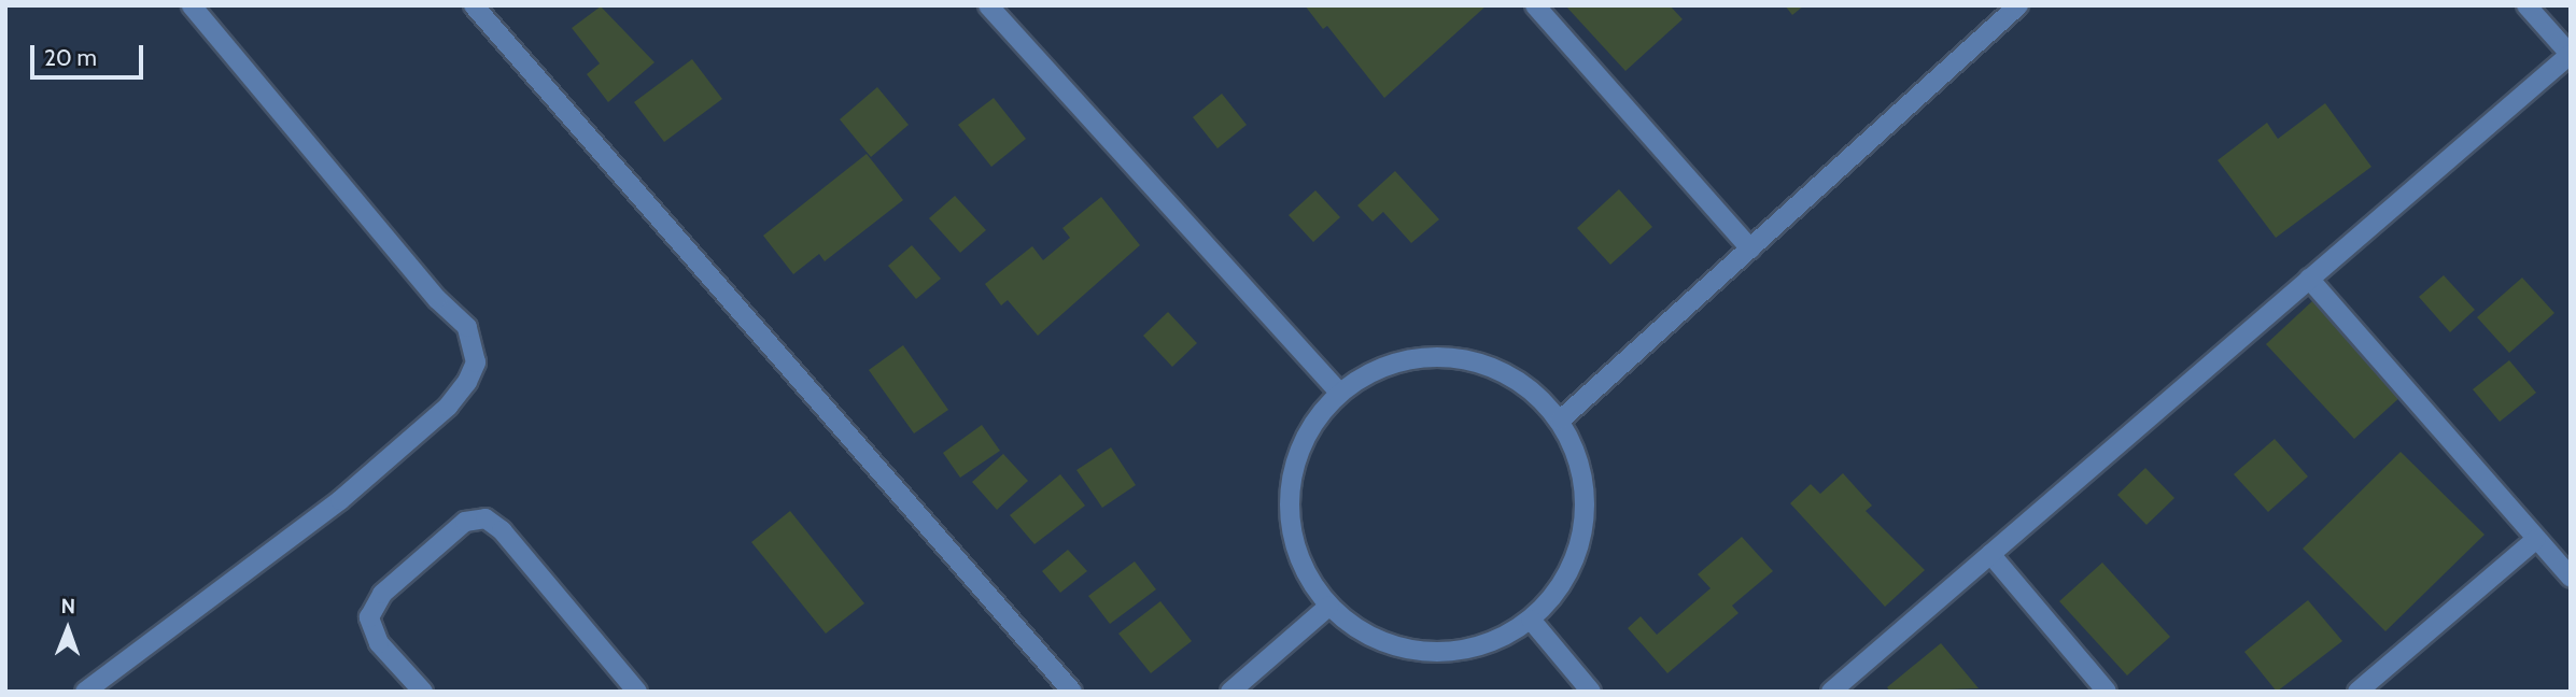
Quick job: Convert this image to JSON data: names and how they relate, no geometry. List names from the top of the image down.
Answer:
{
  "scale_bar": "20 m",
  "north": "top"
}
